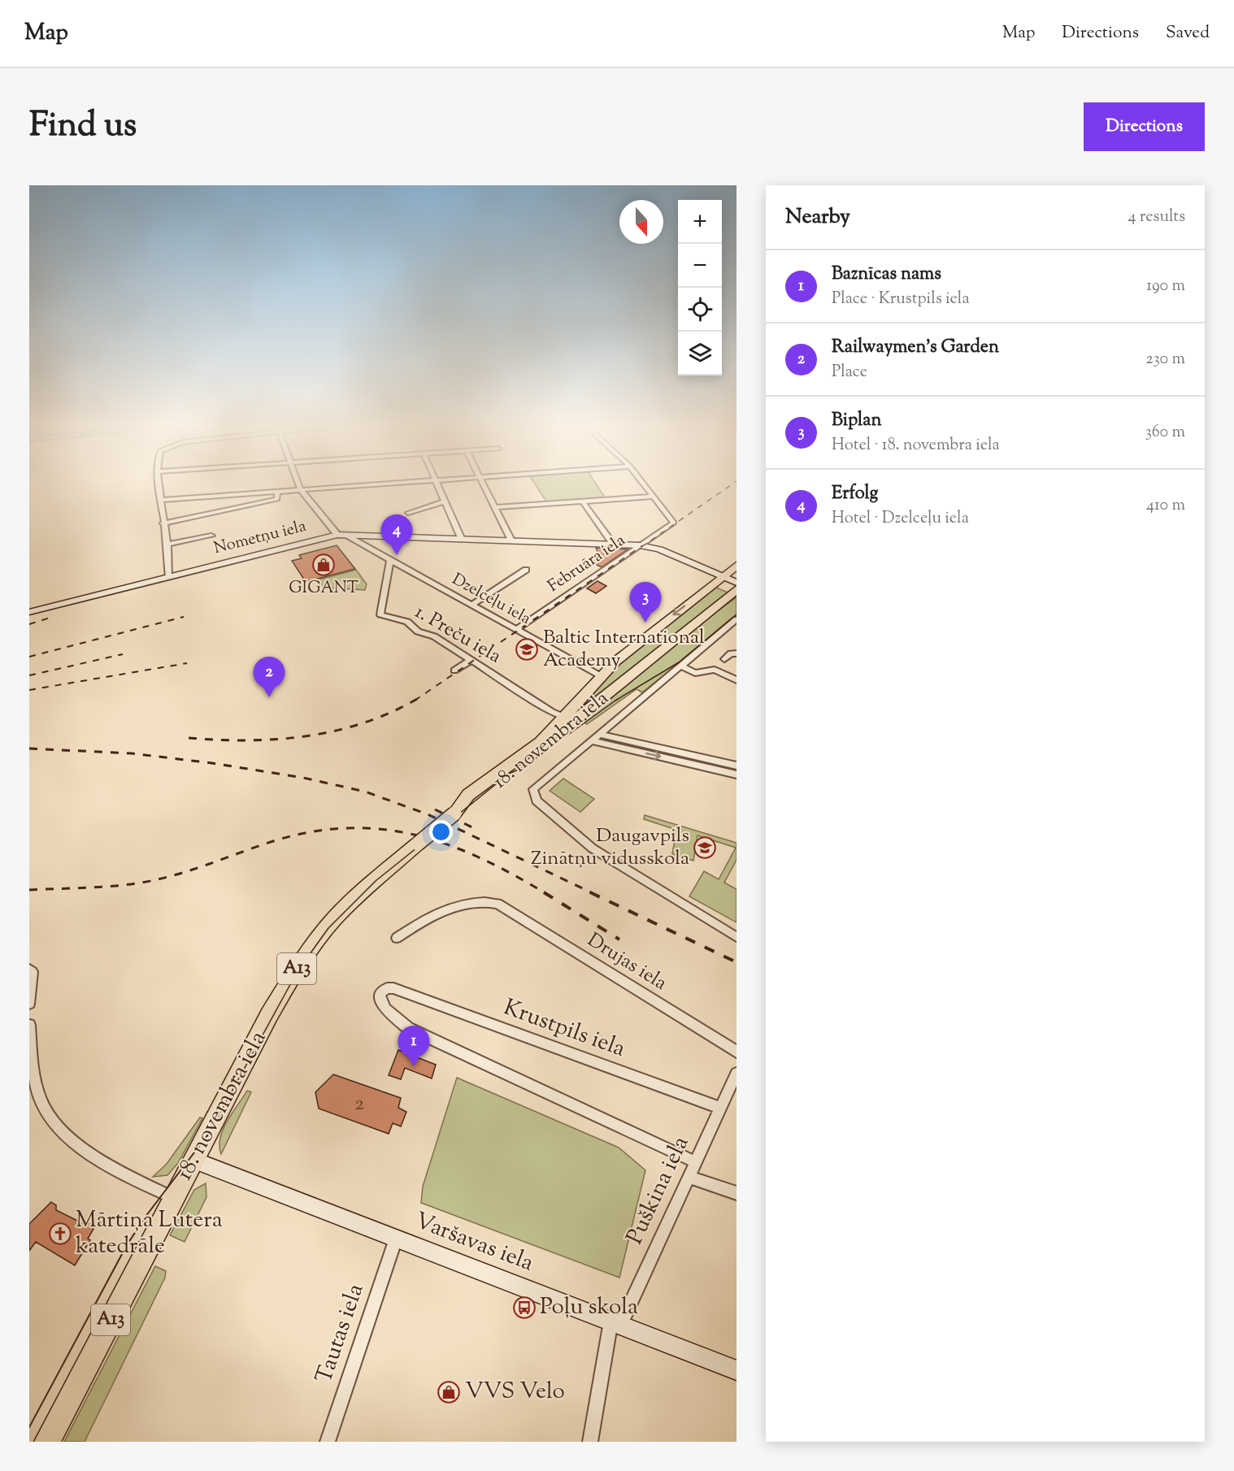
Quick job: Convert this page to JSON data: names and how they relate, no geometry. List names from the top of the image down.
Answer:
{
  "streets": {
    "main road": ["18. novembra iela", "A13"],
    "street": [
      "Nometņu iela",
      "Februāra iela",
      "Dzelceļu iela",
      "1. Preču iela",
      "Drujas iela",
      "Krustpils iela",
      "Puškina iela",
      "Varšavas iela",
      "Tautas iela"
    ]
  },
  "crossings": [
    ["Nometņu iela", "Februāra iela"],
    ["Nometņu iela", "Dzelceļu iela"],
    ["Nometņu iela", "18. novembra iela"],
    ["Februāra iela", "Dzelceļu iela"],
    ["Dzelceļu iela", "1. Preču iela"],
    ["Dzelceļu iela", "18. novembra iela"],
    ["1. Preču iela", "18. novembra iela"],
    ["18. novembra iela", "Varšavas iela"],
    ["Krustpils iela", "Puškina iela"],
    ["Puškina iela", "Varšavas iela"],
    ["Varšavas iela", "Tautas iela"]
  ],
  "places": {
    "shop": ["GIGANT", "VVS Velo"],
    "school or university": ["Baltic International Academy", "Daugavpils Zinātņu vidusskola"],
    "church": ["Mārtiņa Lutera katedrāle"],
    "bus stop": ["Poļu skola"]
  },
  "house_numbers": ["2"],
  "north": "bottom",
  "page": {
    "header": "Map",
    "nav": ["Map", "Directions", "Saved"],
    "title": "Find us",
    "buttons": "Directions",
    "heading": ["Nearby", "4 results"],
    "map_buttons": ["+", "−"],
    "list": [
      {
        "mark": "1",
        "name": "Baznīcas nams",
        "note": "Place · Krustpils iela",
        "value": "190 m"
      },
      {
        "mark": "2",
        "name": "Railwaymen’s Garden",
        "note": "Place",
        "value": "230 m"
      },
      {
        "mark": "3",
        "name": "Biplan",
        "note": "Hotel · 18. novembra iela",
        "value": "360 m"
      },
      {
        "mark": "4",
        "name": "Erfolg",
        "note": "Hotel · Dzelceļu iela",
        "value": "410 m"
      }
    ],
    "pins": [
      "4",
      "3",
      "2",
      "1"
    ]
  }
}
